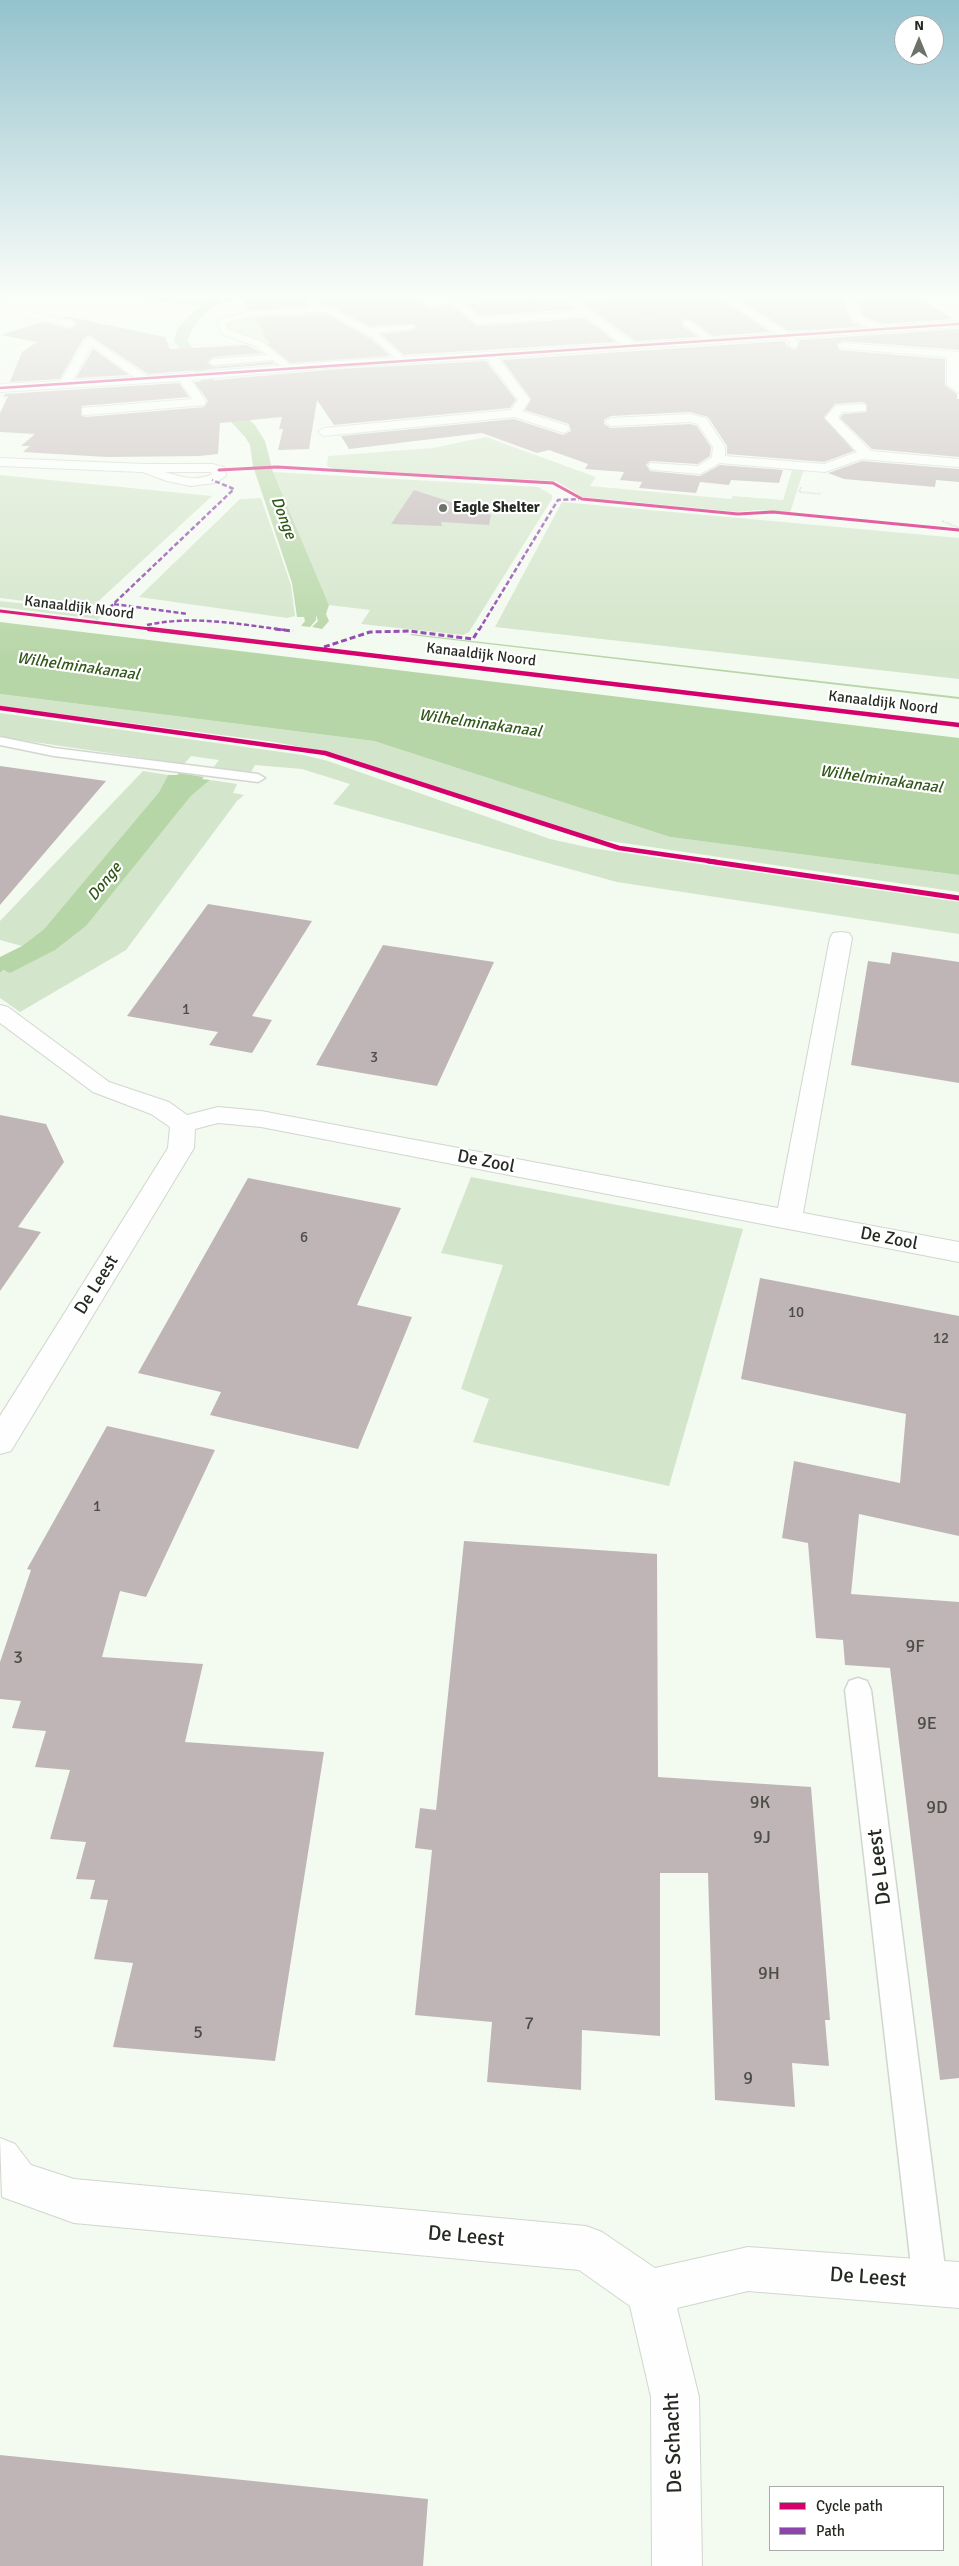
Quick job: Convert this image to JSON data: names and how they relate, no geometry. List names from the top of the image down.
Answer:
{
  "streets": {
    "street": ["De Zool", "De Leest", "De Schacht"],
    "cycle path": ["Kanaaldijk Noord"]
  },
  "crossings": [
    ["De Zool", "De Leest"],
    ["De Leest", "De Schacht"]
  ],
  "water": ["Donge", "Wilhelminakanaal"],
  "places": ["Eagle Shelter"],
  "house_numbers": [
    "1",
    "3",
    "6",
    "10",
    "12",
    "1",
    "9F",
    "3",
    "9E",
    "9K",
    "9D",
    "9J",
    "9H",
    "7",
    "5",
    "9"
  ],
  "legend": ["Cycle path", "Path"],
  "north": "top"
}
